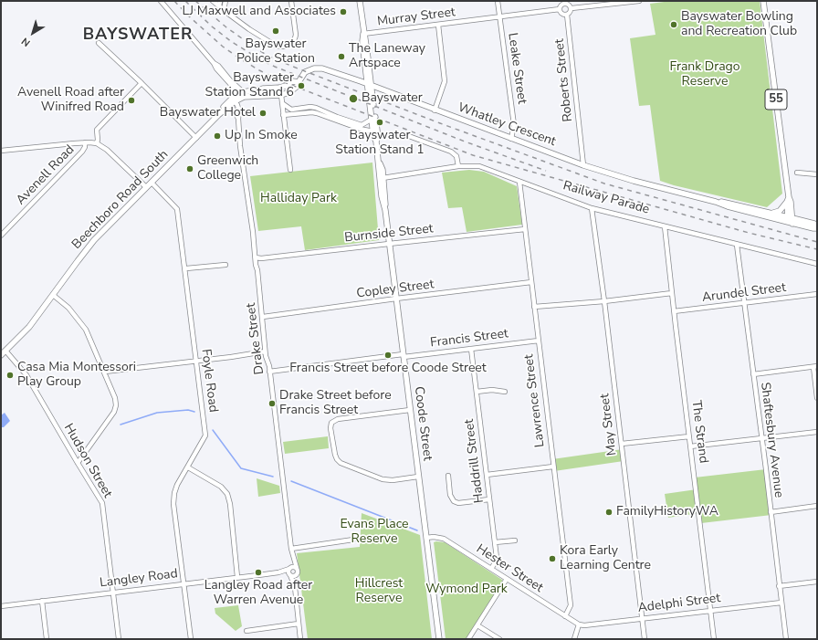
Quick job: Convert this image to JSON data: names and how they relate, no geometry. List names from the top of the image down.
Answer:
{
  "streets": {
    "main road": [
      "55",
      "Whatley Crescent",
      "Beechboro Road South",
      "Coode Street"
    ],
    "street": [
      "Murray Street",
      "Leake Street",
      "Roberts Street",
      "Avenell Road",
      "Railway Parade",
      "Burnside Street",
      "Copley Street",
      "Arundel Street",
      "Drake Street",
      "Francis Street",
      "Foyle Road",
      "Lawrence Street",
      "May Street",
      "The Strand",
      "Shaftesbury Avenue",
      "Hudson Street",
      "Haddrill Street",
      "Hester Street",
      "Langley Road",
      "Adelphi Street"
    ]
  },
  "crossings": [
    ["Murray Street", "Leake Street"],
    ["Murray Street", "Roberts Street"],
    ["Murray Street", "Coode Street"],
    ["Leake Street", "Whatley Crescent"],
    ["Roberts Street", "Whatley Crescent"],
    ["55", "Whatley Crescent"],
    ["Whatley Crescent", "Coode Street"],
    ["Railway Parade", "Lawrence Street"],
    ["Railway Parade", "Coode Street"],
    ["Railway Parade", "May Street"],
    ["Railway Parade", "The Strand"],
    ["Railway Parade", "Shaftesbury Avenue"],
    ["Beechboro Road South", "Drake Street"],
    ["Beechboro Road South", "Foyle Road"],
    ["Beechboro Road South", "Hudson Street"],
    ["Burnside Street", "Drake Street"],
    ["Burnside Street", "Lawrence Street"],
    ["Burnside Street", "Coode Street"],
    ["Copley Street", "Drake Street"],
    ["Copley Street", "Lawrence Street"],
    ["Copley Street", "Coode Street"],
    ["Arundel Street", "The Strand"],
    ["Arundel Street", "Shaftesbury Avenue"],
    ["Drake Street", "Francis Street"],
    ["Drake Street", "Langley Road"],
    ["Francis Street", "Lawrence Street"],
    ["Francis Street", "Coode Street"],
    ["Francis Street", "Haddrill Street"],
    ["Foyle Road", "Langley Road"],
    ["Lawrence Street", "Hester Street"],
    ["Coode Street", "Hester Street"],
    ["May Street", "Adelphi Street"],
    ["The Strand", "Adelphi Street"],
    ["Shaftesbury Avenue", "Adelphi Street"],
    ["Hudson Street", "Langley Road"],
    ["Haddrill Street", "Hester Street"],
    ["Hester Street", "Adelphi Street"]
  ],
  "districts": ["BAYSWATER"],
  "parks": [
    "Frank Drago Reserve",
    "Halliday Park",
    "Evans Place Reserve",
    "Hillcrest Reserve",
    "Wymond Park"
  ],
  "places": [
    "LJ Maxwell and Associates",
    "Bayswater Bowling and Recreation Club",
    "Bayswater Police Station",
    "The Laneway Artspace",
    "Bayswater Station Stand 6",
    "Bayswater",
    "Avenell Road after Winifred Road",
    "Bayswater Hotel",
    "Bayswater Station Stand 1",
    "Up In Smoke",
    "Greenwich College",
    "Francis Street before Coode Street",
    "Casa Mia Montessori Play Group",
    "Drake Street before Francis Street",
    "FamilyHistoryWA",
    "Kora Early Learning Centre",
    "Langley Road after Warren Avenue"
  ],
  "north": "bottom left"
}
